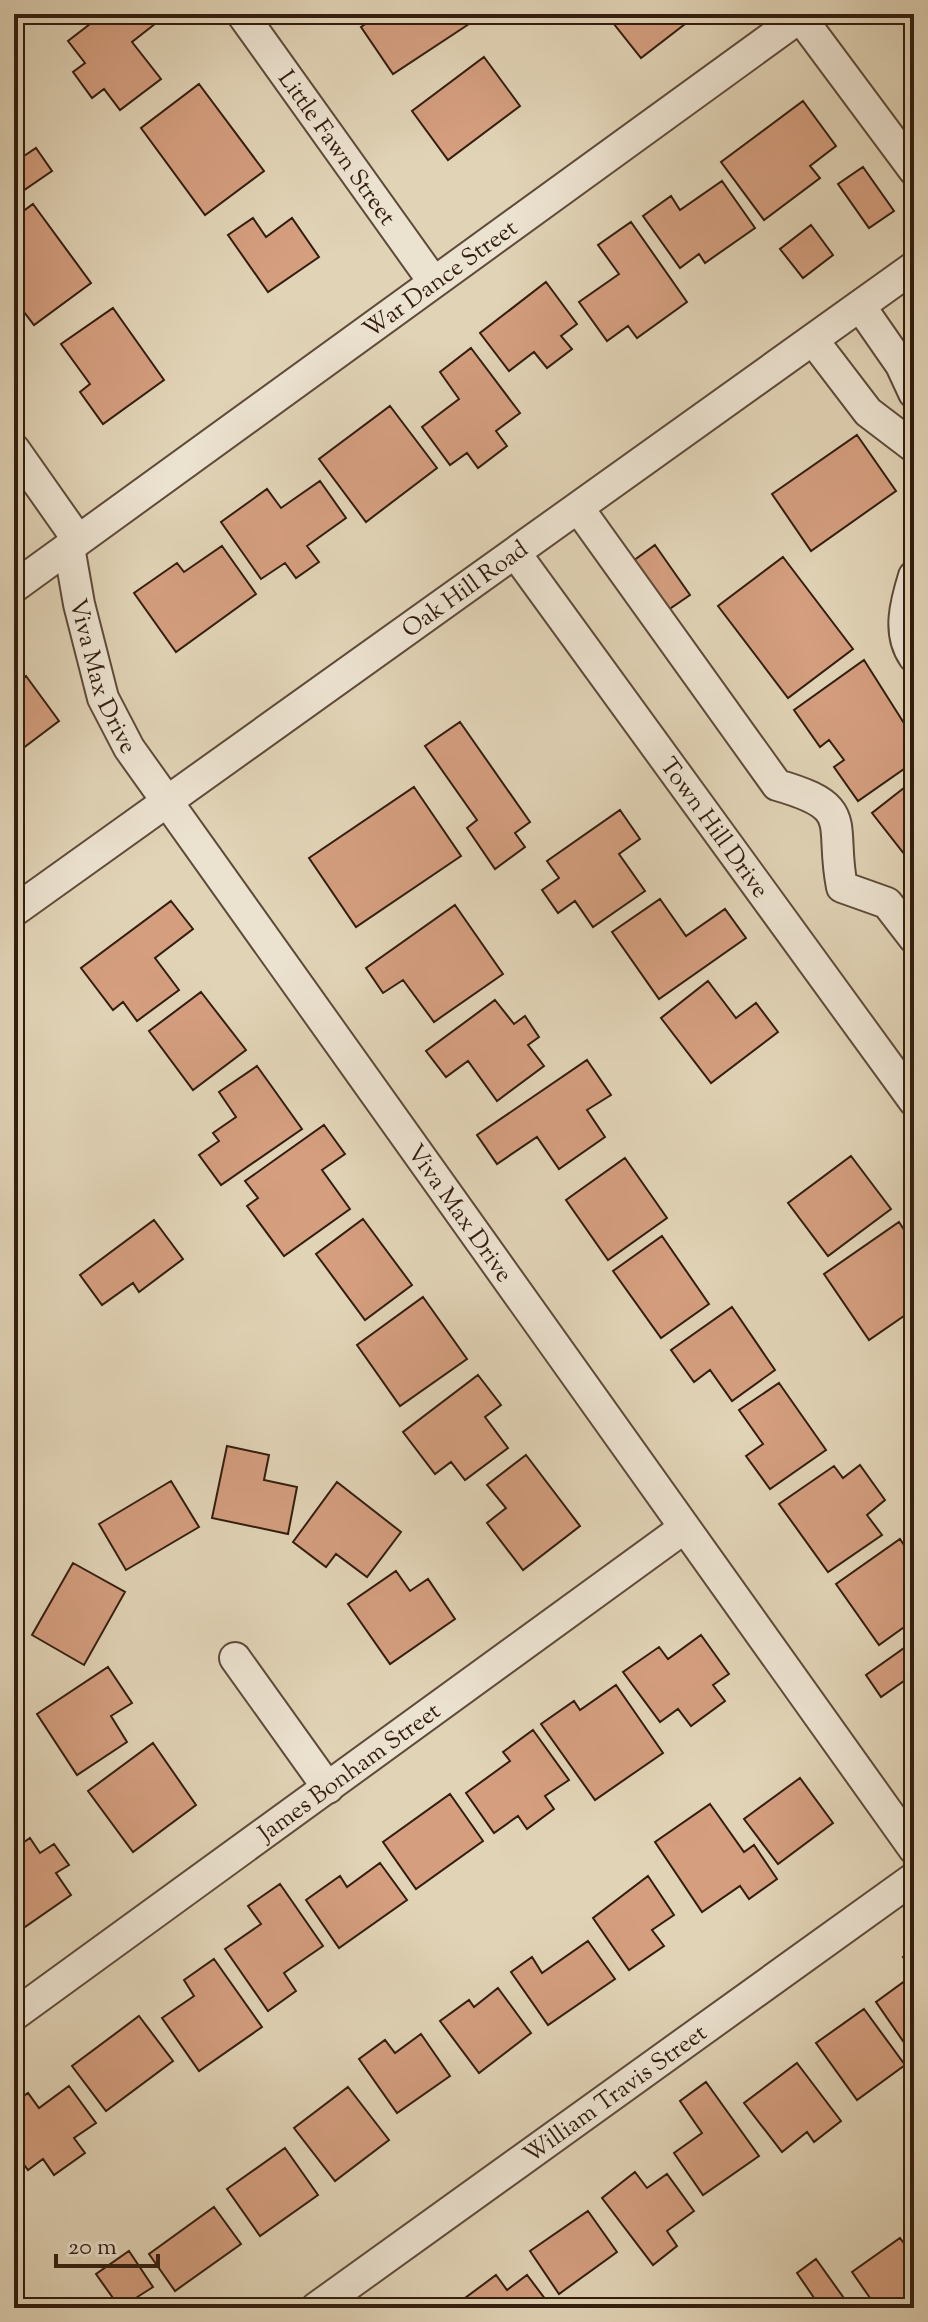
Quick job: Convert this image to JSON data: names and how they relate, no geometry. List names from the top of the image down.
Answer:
{
  "streets": {
    "street": [
      "Little Fawn Street",
      "War Dance Street",
      "Oak Hill Road",
      "Viva Max Drive",
      "Town Hill Drive",
      "James Bonham Street",
      "William Travis Street"
    ]
  },
  "crossings": [
    ["Little Fawn Street", "War Dance Street"],
    ["War Dance Street", "Viva Max Drive"],
    ["Oak Hill Road", "Viva Max Drive"],
    ["Oak Hill Road", "Town Hill Drive"],
    ["Viva Max Drive", "James Bonham Street"]
  ],
  "scale_bar": "20 m"
}
